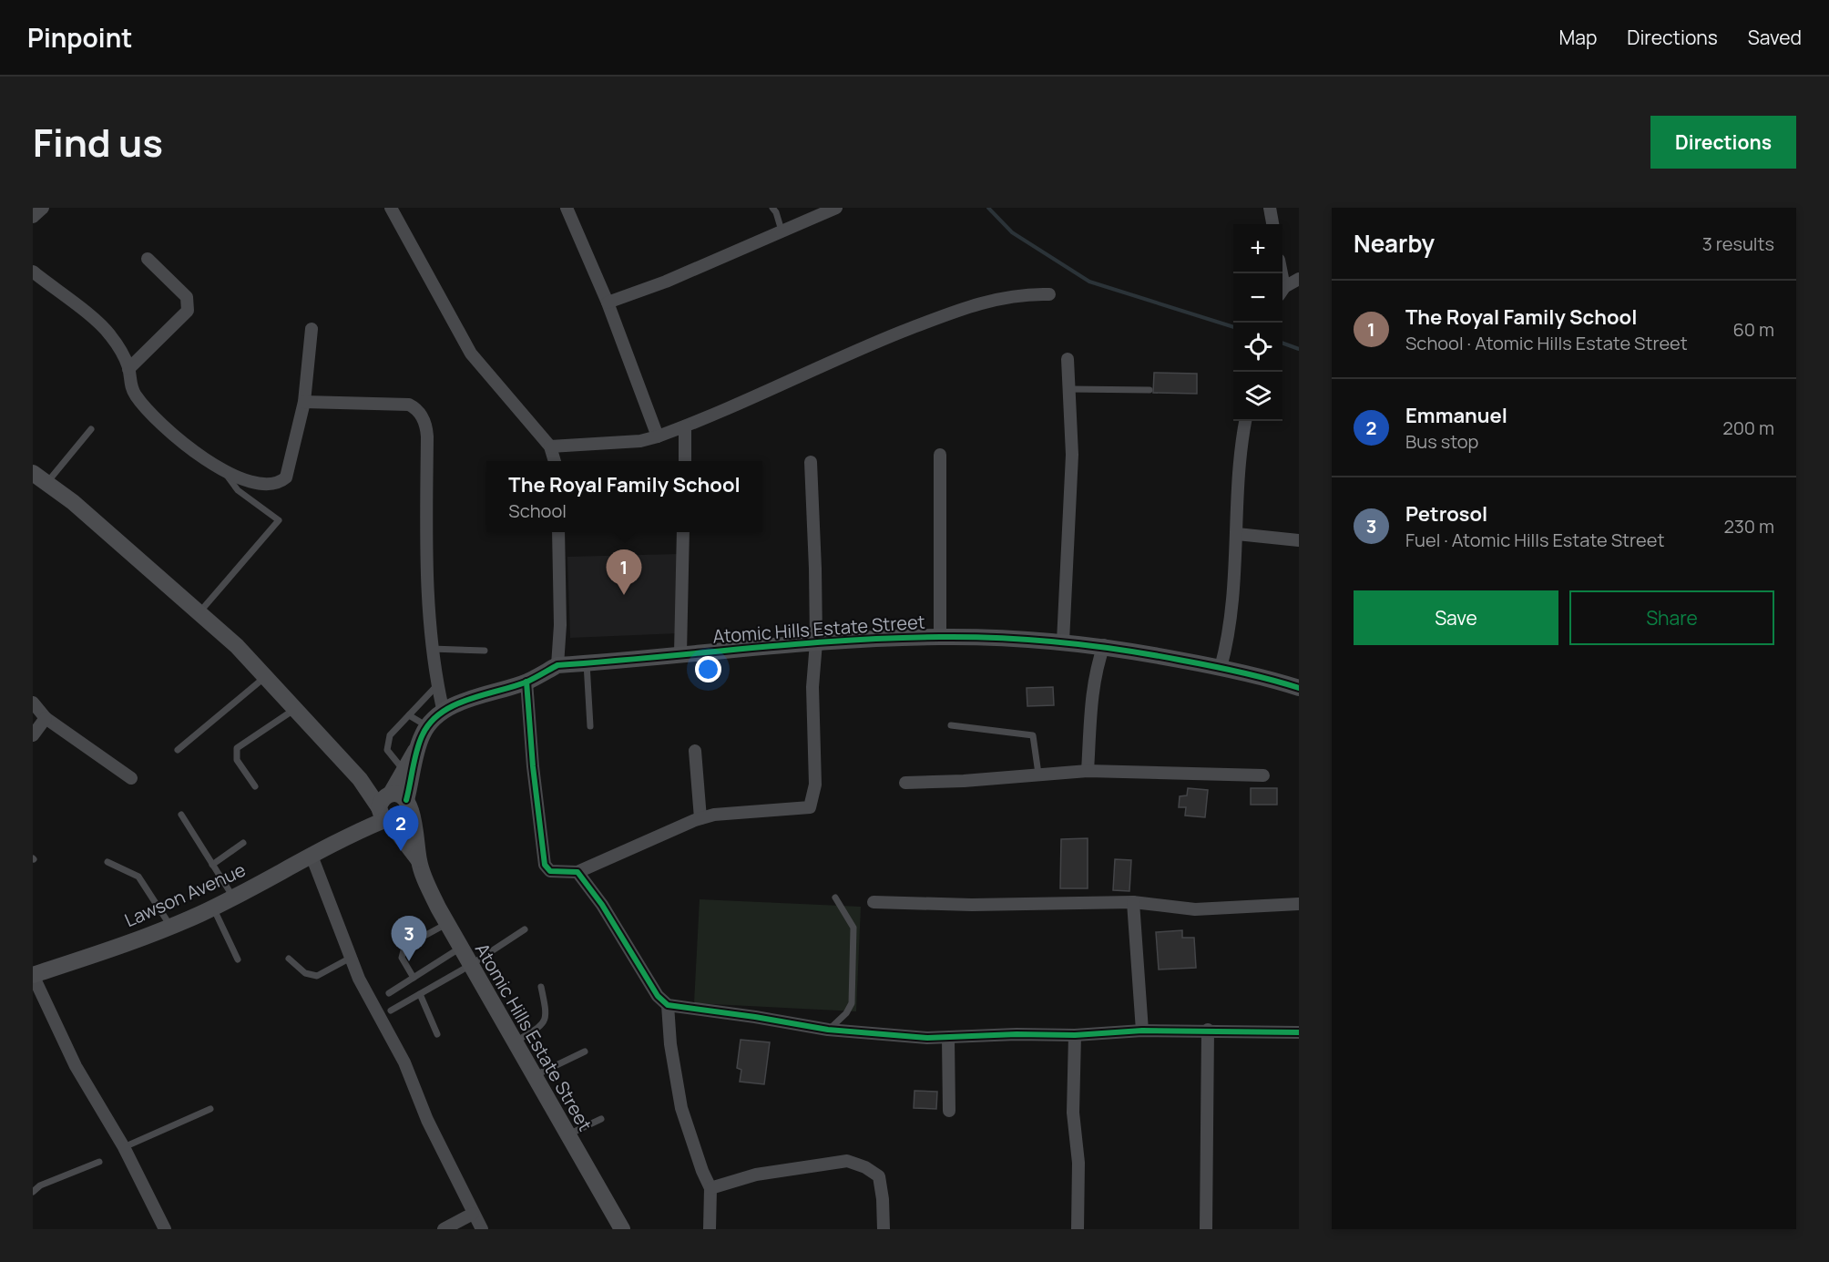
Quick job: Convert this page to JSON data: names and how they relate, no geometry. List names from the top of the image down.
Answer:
{
  "streets": {
    "street": ["Atomic Hills Estate Street", "Lawson Avenue"]
  },
  "crossings": [
    ["Atomic Hills Estate Street", "Lawson Avenue"]
  ],
  "page": {
    "header": "Pinpoint",
    "nav": ["Map", "Directions", "Saved"],
    "title": "Find us",
    "buttons": [
      "Directions",
      ["Save", "Share"]
    ],
    "heading": ["Nearby", "3 results"],
    "map_buttons": ["+", "−"],
    "list": [
      {
        "mark": "1",
        "name": "The Royal Family School",
        "note": "School · Atomic Hills Estate Street",
        "value": "60 m"
      },
      {
        "mark": "2",
        "name": "Emmanuel",
        "note": "Bus stop",
        "value": "200 m"
      },
      {
        "mark": "3",
        "name": "Petrosol",
        "note": "Fuel · Atomic Hills Estate Street",
        "value": "230 m"
      }
    ],
    "popup": ["The Royal Family School", "School"],
    "pins": ["1", "2", "3"]
  }
}
